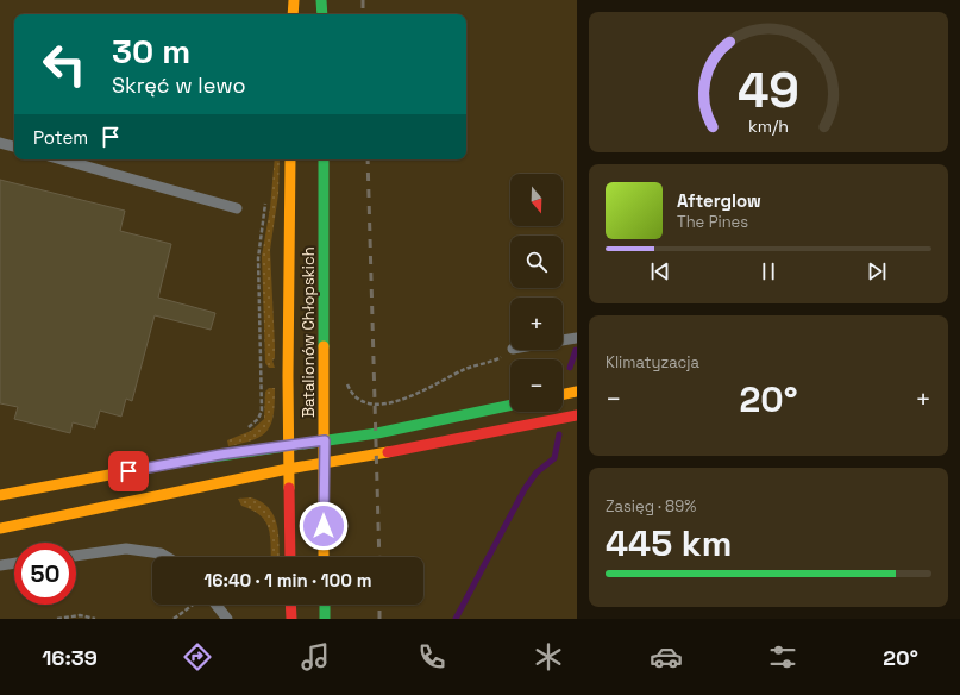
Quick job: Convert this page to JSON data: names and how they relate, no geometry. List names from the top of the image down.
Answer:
{
  "streets": {
    "main road": ["Batalionów Chłopskich"]
  },
  "north": "bottom",
  "page": {
    "turn": ["30 m", "Skręć w lewo"],
    "then": "Potem",
    "map_buttons": ["+", "−"],
    "song": ["Afterglow", "The Pines"],
    "tile": [
      "Klimatyzacja",
      ["Zasięg · 89%", "445 km"]
    ],
    "heat": ["−", "20°", "+"],
    "limit": "50",
    "trip": "16:40 · 1 min · 100 m",
    "tabs": ["16:39", "20°"],
    "gauge": ["49", "km/h"]
  }
}
